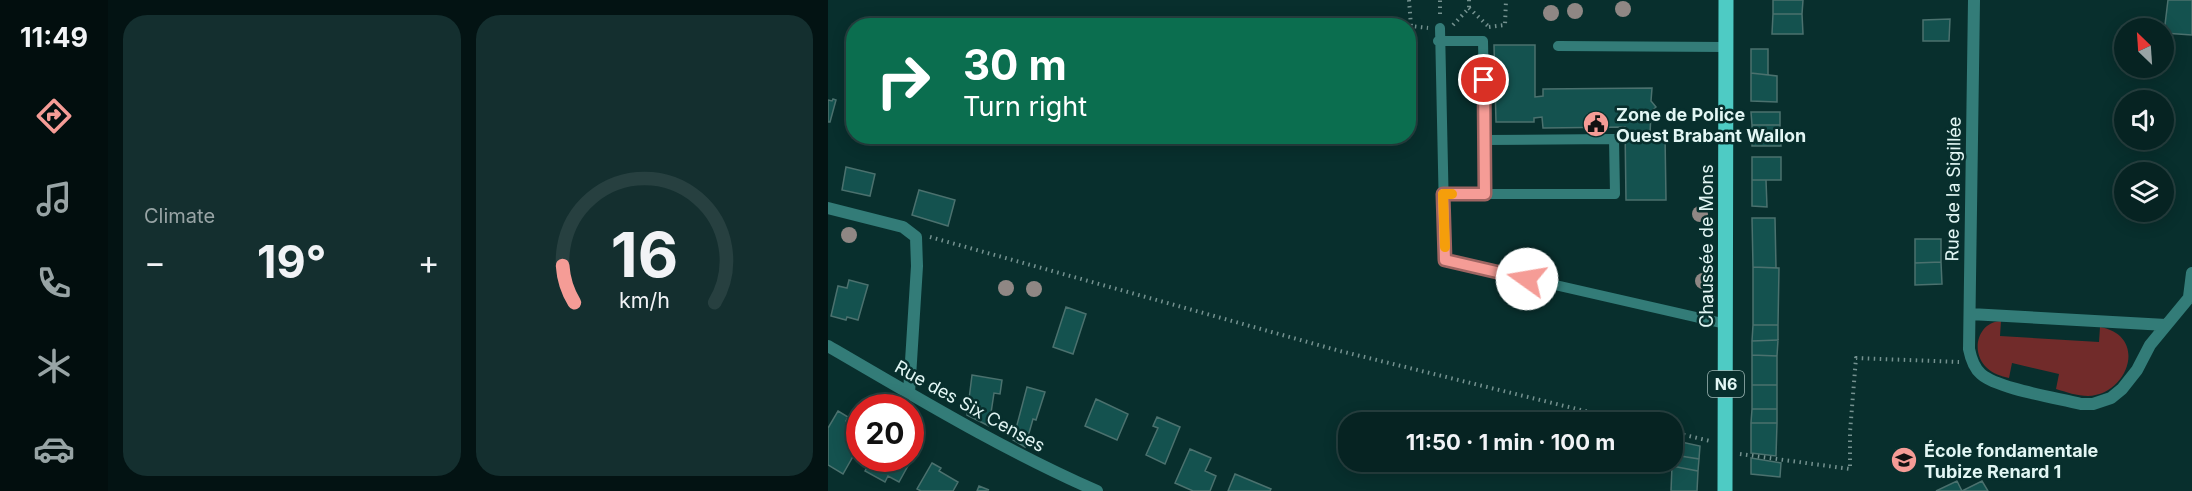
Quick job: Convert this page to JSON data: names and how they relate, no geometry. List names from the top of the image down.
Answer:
{
  "streets": {
    "main road": ["Chaussée de Mons", "N6"],
    "street": ["Rue de la Sigillée", "Rue des Six Censes"]
  },
  "places": {
    "public building": ["Zone de Police Ouest Brabant Wallon"],
    "school or university": ["École fondamentale Tubize Renard 1"]
  },
  "north": "top left",
  "page": {
    "tabs": "11:49",
    "tile": "Climate",
    "turn": ["30 m", "Turn right"],
    "heat": ["−", "19°", "+"],
    "limit": "20",
    "trip": "11:50 · 1 min · 100 m",
    "gauge": ["16", "km/h"]
  }
}
